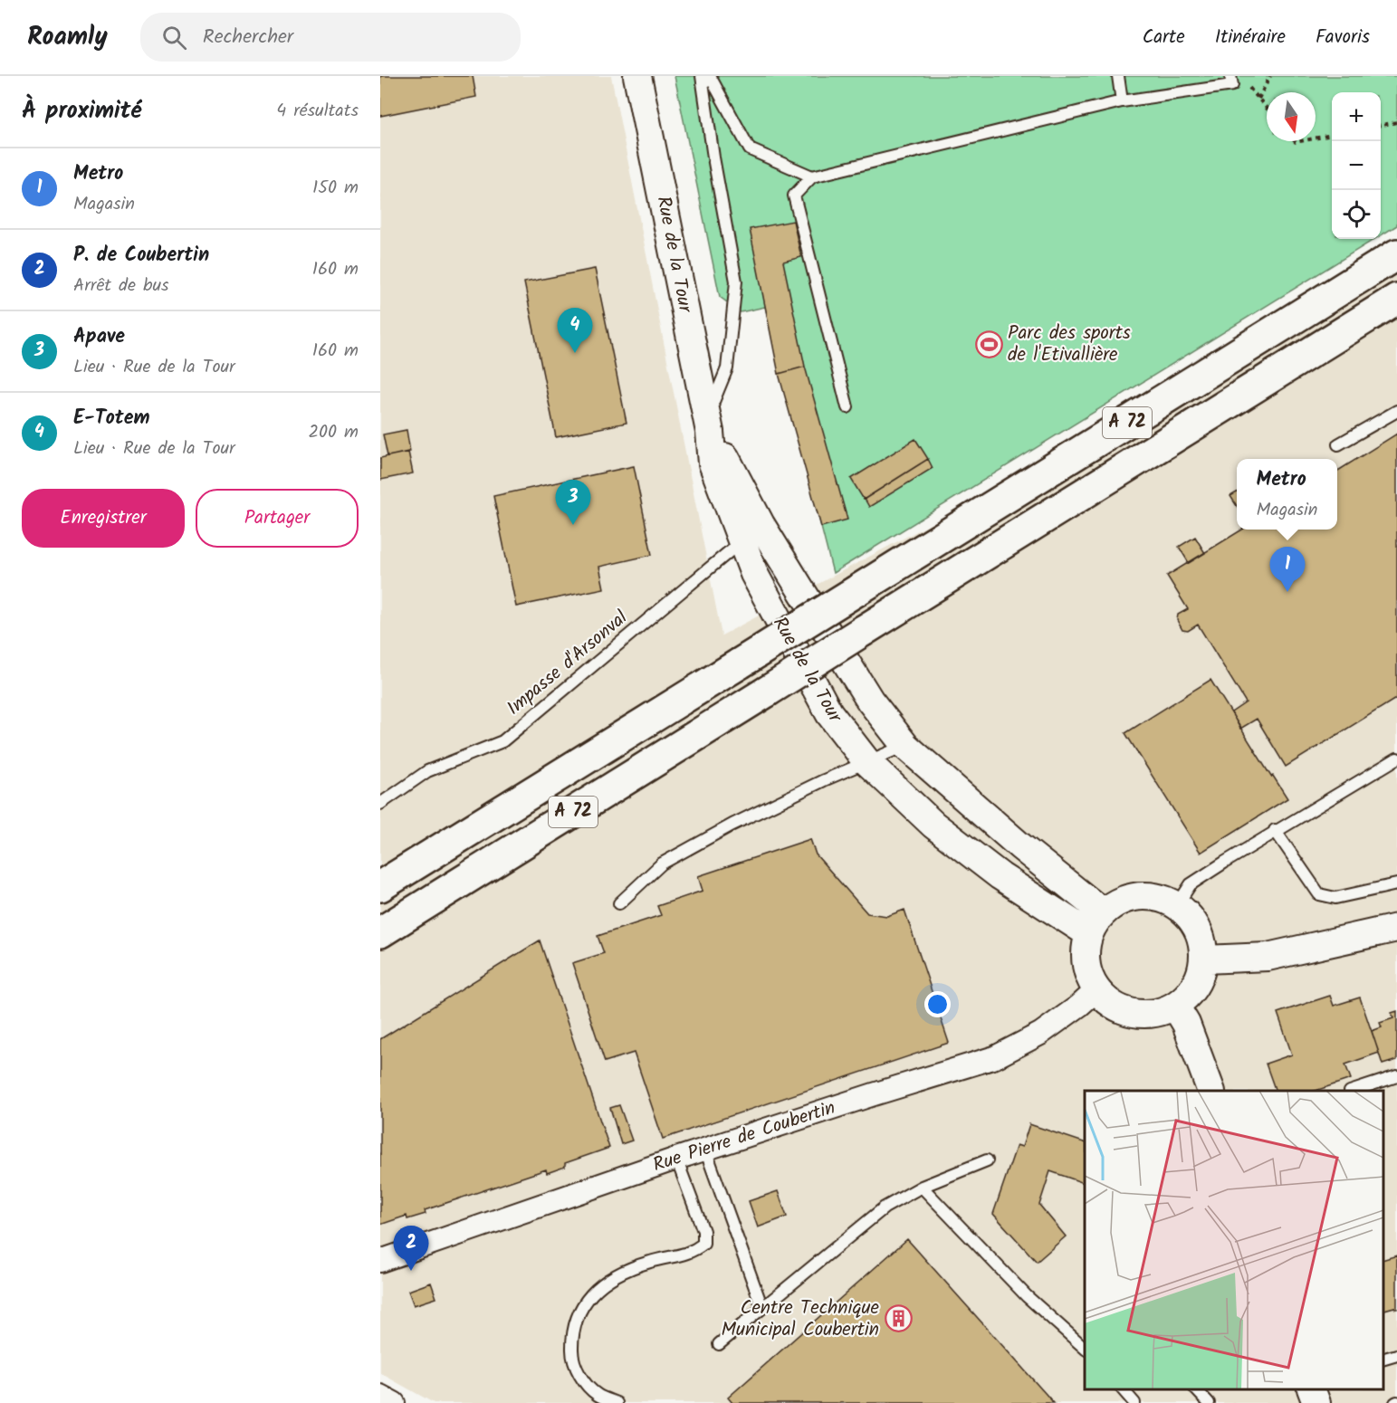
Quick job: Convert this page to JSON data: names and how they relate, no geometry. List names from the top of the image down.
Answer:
{
  "streets": {
    "highway": ["A 72"],
    "street": ["Rue de la Tour", "Rue Pierre de Coubertin"],
    "lane": ["Impasse d'Arsonval"]
  },
  "crossings": [
    ["Rue de la Tour", "Impasse d'Arsonval"],
    ["Rue de la Tour", "Rue Pierre de Coubertin"]
  ],
  "places": {
    "sports": ["Parc des sports de l'Etivallière"],
    "building": ["Centre Technique Municipal Coubertin"]
  },
  "north": "bottom",
  "page": {
    "header": "Roamly",
    "search": "Rechercher",
    "nav": ["Carte", "Itinéraire", "Favoris"],
    "heading": ["À proximité", "4 résultats"],
    "map_buttons": ["+", "−"],
    "list": [
      {
        "mark": "1",
        "name": "Metro",
        "note": "Magasin",
        "value": "150 m"
      },
      {
        "mark": "2",
        "name": "P. de Coubertin",
        "note": "Arrêt de bus",
        "value": "160 m"
      },
      {
        "mark": "3",
        "name": "Apave",
        "note": "Lieu · Rue de la Tour",
        "value": "160 m"
      },
      {
        "mark": "4",
        "name": "E-Totem",
        "note": "Lieu · Rue de la Tour",
        "value": "200 m"
      }
    ],
    "pins": [
      "4",
      "3",
      "1",
      "2"
    ],
    "popup": ["Metro", "Magasin"],
    "buttons": ["Enregistrer", "Partager"]
  }
}
